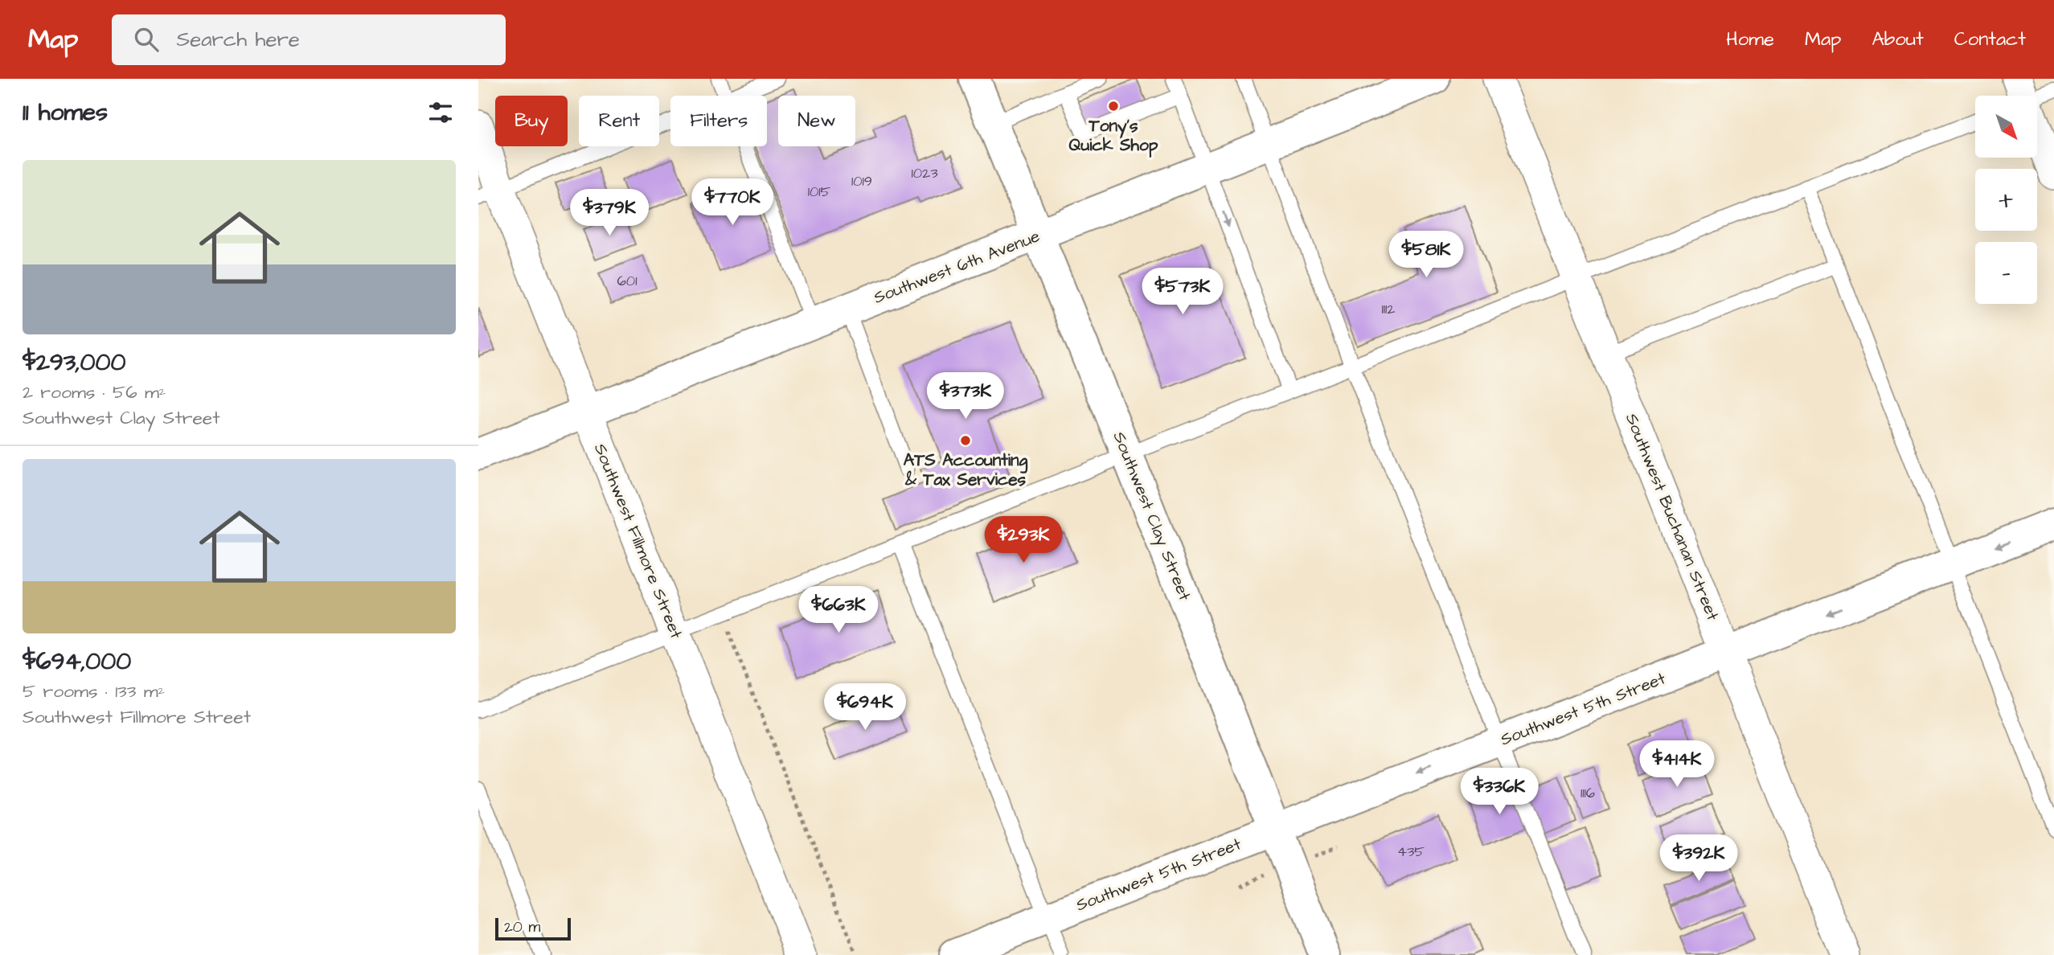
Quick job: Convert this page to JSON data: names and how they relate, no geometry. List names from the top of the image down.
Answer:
{
  "streets": {
    "street": [
      "Southwest 6th Avenue",
      "Southwest Clay Street",
      "Southwest Buchanan Street",
      "Southwest Fillmore Street",
      "Southwest 5th Street"
    ]
  },
  "crossings": [
    ["Southwest 6th Avenue", "Southwest Clay Street"],
    ["Southwest 6th Avenue", "Southwest Fillmore Street"],
    ["Southwest Clay Street", "Southwest 5th Street"],
    ["Southwest Buchanan Street", "Southwest 5th Street"]
  ],
  "one_way": ["Southwest 5th Street"],
  "places": ["Tony's Quick Shop", "ATS Accounting & Tax Services"],
  "house_numbers": [
    "1023",
    "1019",
    "1015",
    "601",
    "1112",
    "1116",
    "435"
  ],
  "scale_bar": "20 m",
  "north": "bottom right",
  "page": {
    "header": "Map",
    "search": "Search here",
    "nav": [
      "Home",
      "Map",
      "About",
      "Contact"
    ],
    "heading": "11 homes",
    "map_buttons": ["+", "−"],
    "chip": [
      "Buy",
      "Rent",
      "Filters",
      "New"
    ],
    "list": [
      {
        "name": "$293,000",
        "note": "2 rooms · 56 m² · Southwest Clay Street"
      },
      {
        "name": "$694,000",
        "note": "5 rooms · 133 m² · Southwest Fillmore Street"
      }
    ],
    "price": [
      "$770K",
      "$379K",
      "$581K",
      "$573K",
      "$373K",
      "$293K",
      "$663K",
      "$694K",
      "$414K",
      "$336K",
      "$392K"
    ],
    "scale": "20 m"
  }
}
